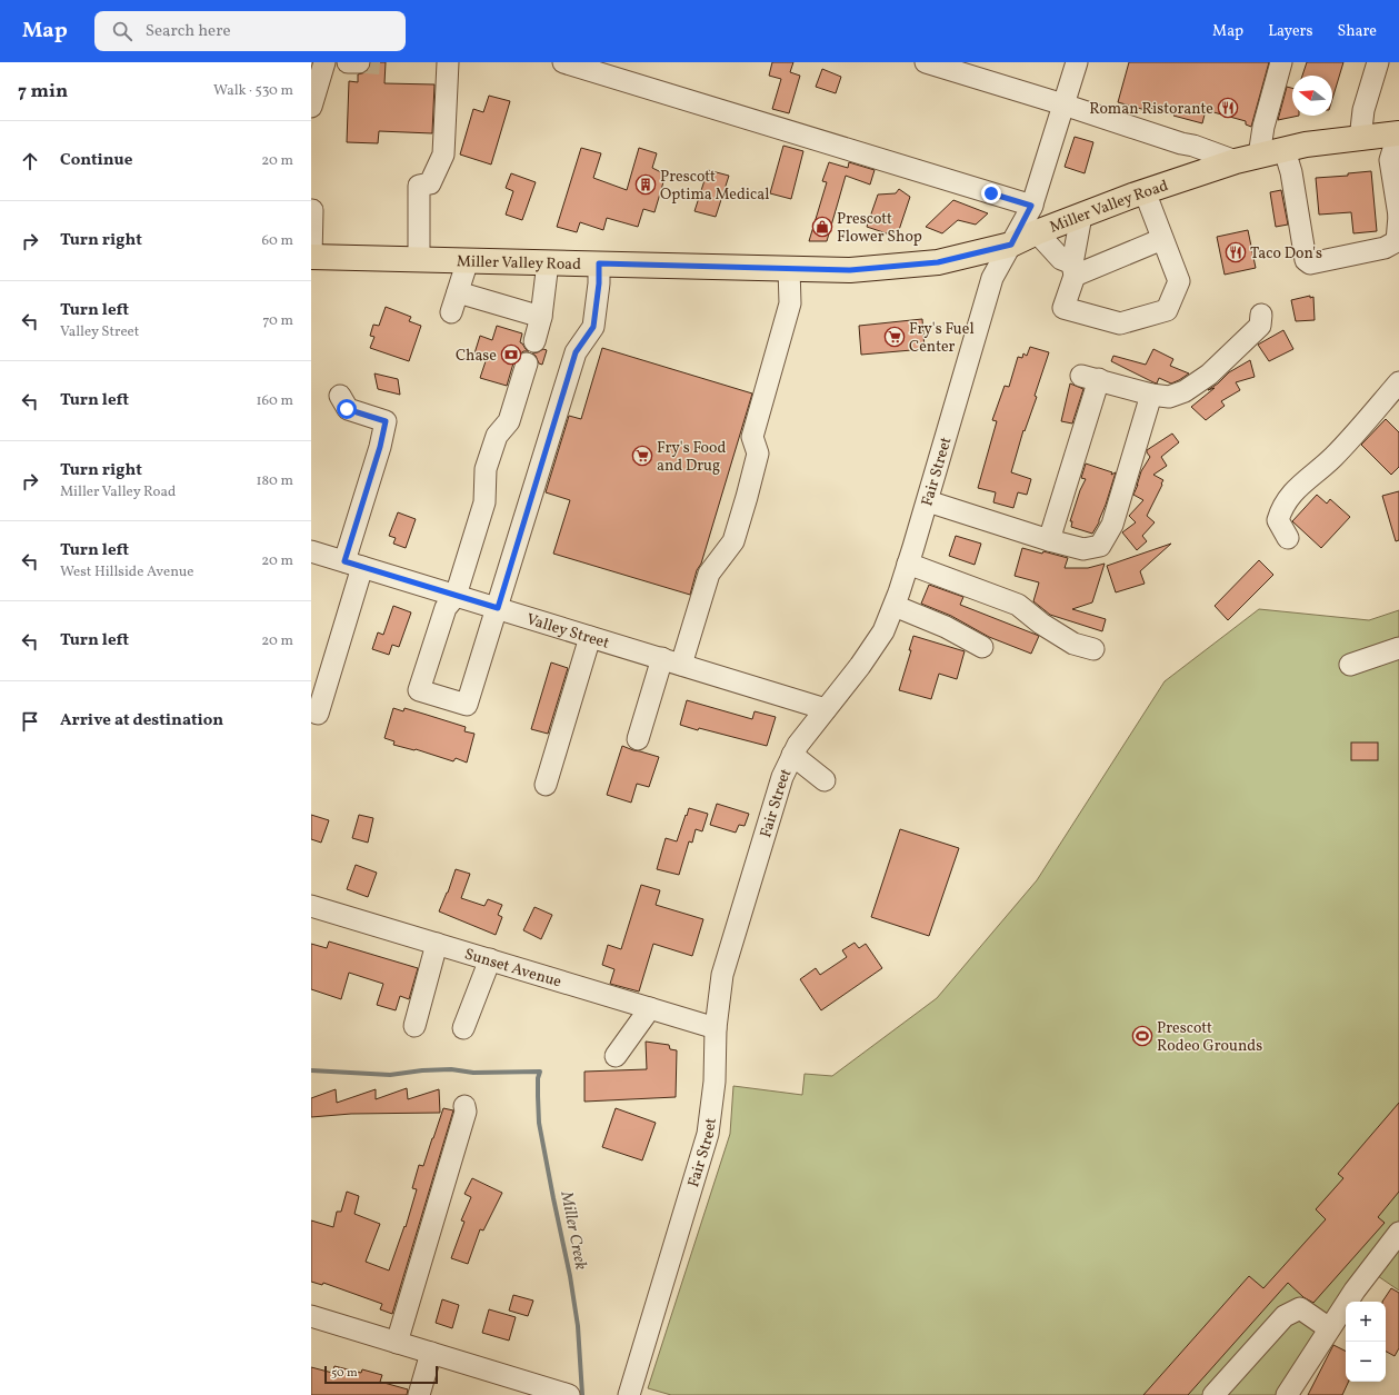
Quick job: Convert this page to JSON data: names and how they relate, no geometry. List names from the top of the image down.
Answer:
{
  "streets": {
    "main road": ["Miller Valley Road"],
    "street": ["Fair Street", "Valley Street", "Sunset Avenue"]
  },
  "crossings": [
    ["Miller Valley Road", "Fair Street"],
    ["Fair Street", "Valley Street"],
    ["Fair Street", "Sunset Avenue"]
  ],
  "water": ["Miller Creek"],
  "places": {
    "restaurant": ["Roman Ristorante", "Taco Don's"],
    "building": ["Prescott Optima Medical"],
    "shop": ["Prescott Flower Shop"],
    "supermarket": ["Fry's Fuel Center", "Fry's Food and Drug"],
    "bank": ["Chase"],
    "sports": ["Prescott Rodeo Grounds"]
  },
  "scale_bar": "50 m",
  "north": "left",
  "page": {
    "header": "Map",
    "search": "Search here",
    "nav": ["Map", "Layers", "Share"],
    "heading": ["7 min", "Walk · 530 m"],
    "list": [
      ["Continue", "20 m"],
      ["Turn right", "60 m"],
      ["Turn left", "Valley Street", "70 m"],
      ["Turn left", "160 m"],
      ["Turn right", "Miller Valley Road", "180 m"],
      ["Turn left", "West Hillside Avenue", "20 m"],
      ["Turn left", "20 m"],
      "Arrive at destination"
    ],
    "map_buttons": ["+", "−"],
    "scale": "50 m"
  }
}
